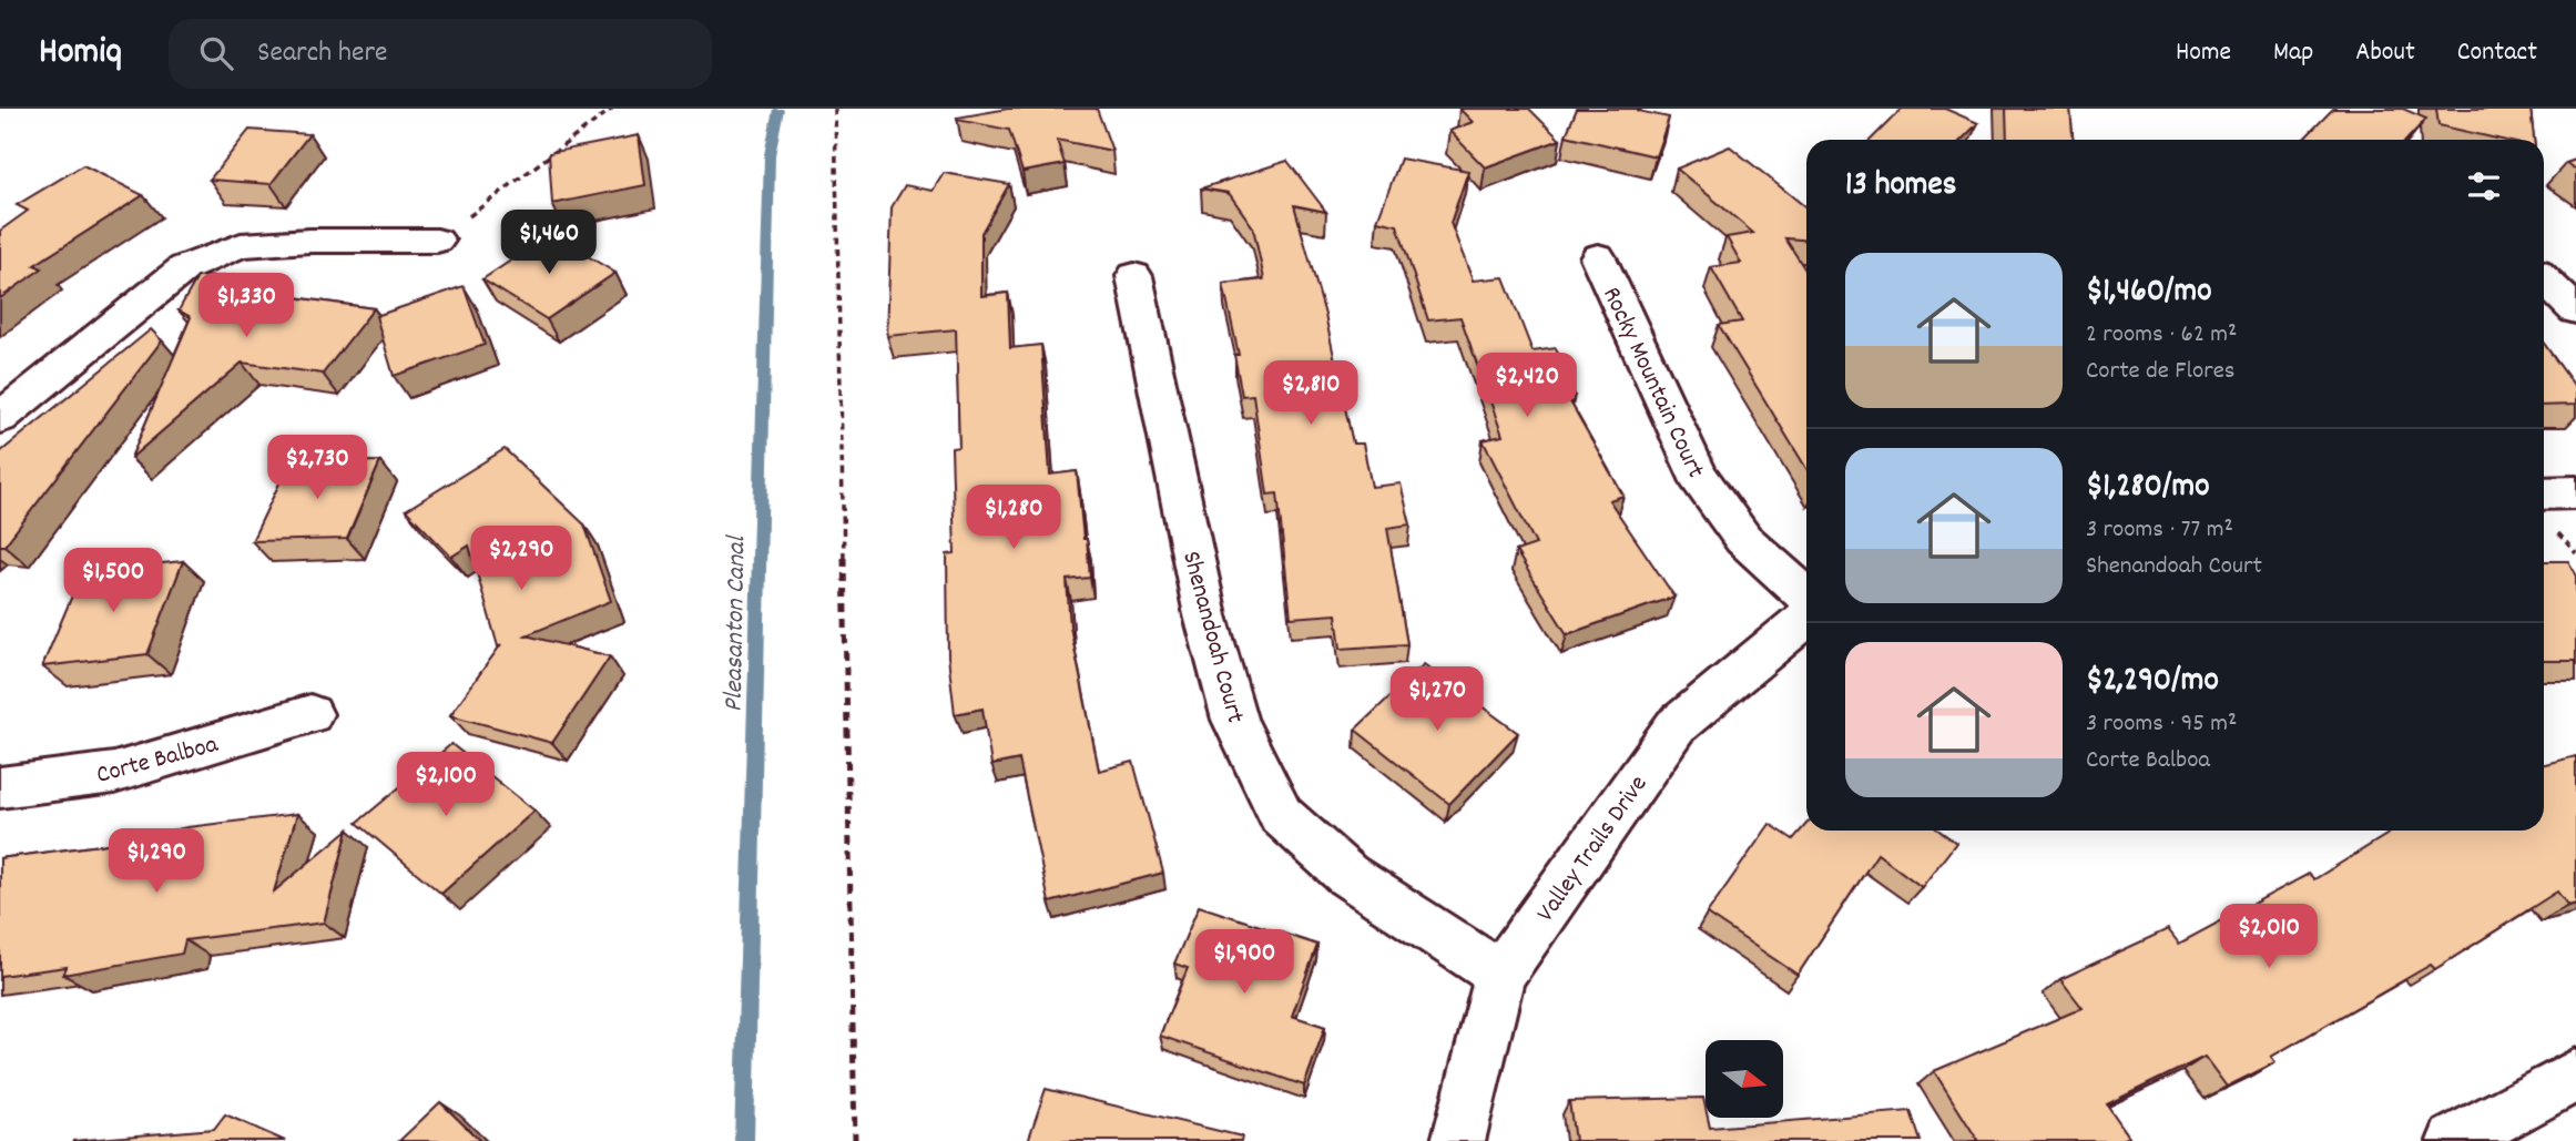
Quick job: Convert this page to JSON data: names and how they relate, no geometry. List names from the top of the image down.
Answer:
{
  "streets": {
    "street": [
      "Rocky Mountain Court",
      "Shenandoah Court",
      "Corte Balboa",
      "Valley Trails Drive"
    ]
  },
  "crossings": [
    ["Shenandoah Court", "Valley Trails Drive"]
  ],
  "water": ["Pleasanton Canal"],
  "north": "right",
  "page": {
    "header": "Homiq",
    "search": "Search here",
    "nav": [
      "Home",
      "Map",
      "About",
      "Contact"
    ],
    "heading": "13 homes",
    "price": [
      "$1,460",
      "$1,330",
      "$2,420",
      "$2,810",
      "$2,730",
      "$1,280",
      "$2,290",
      "$1,500",
      "$1,270",
      "$2,100",
      "$1,290",
      "$2,010",
      "$1,900"
    ],
    "list": [
      {
        "name": "$1,460/mo",
        "note": "2 rooms · 62 m² · Corte de Flores"
      },
      {
        "name": "$1,280/mo",
        "note": "3 rooms · 77 m² · Shenandoah Court"
      },
      {
        "name": "$2,290/mo",
        "note": "3 rooms · 95 m² · Corte Balboa"
      }
    ]
  }
}
